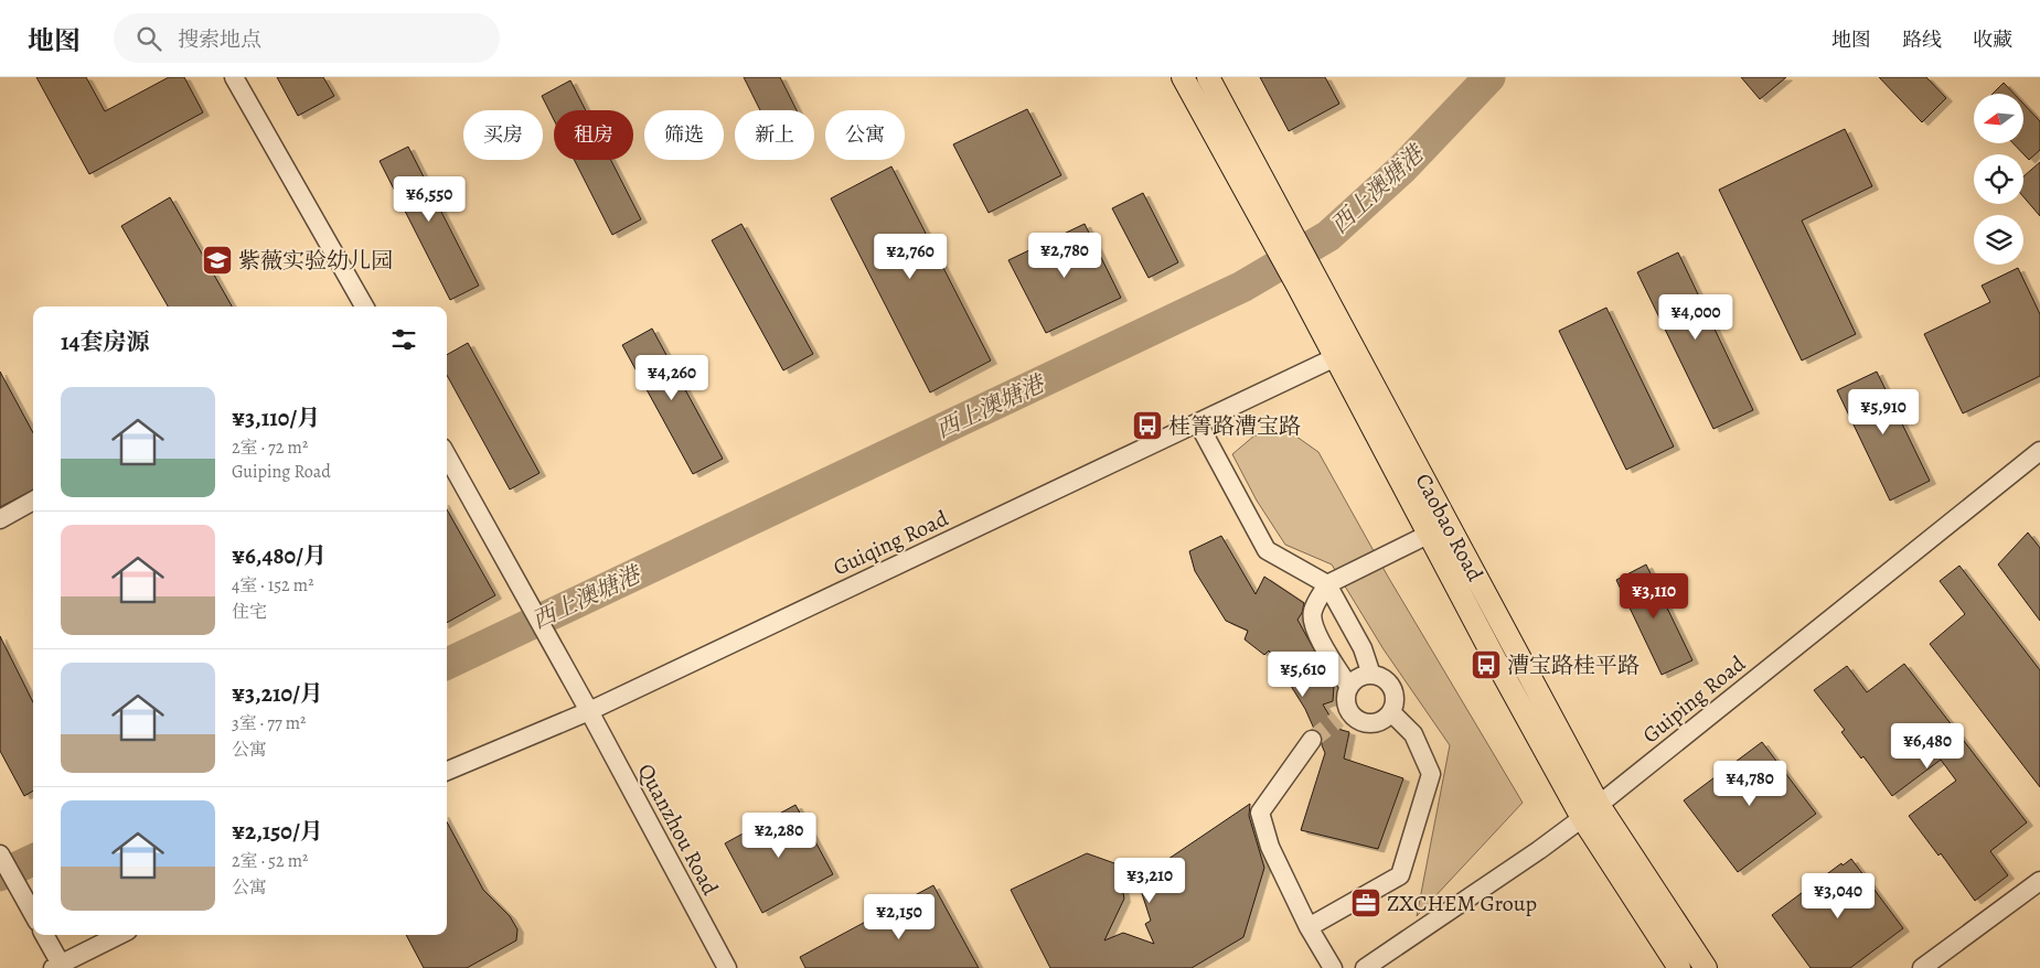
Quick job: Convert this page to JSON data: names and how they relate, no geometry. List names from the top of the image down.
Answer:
{
  "streets": {
    "main road": ["Caobao Road"],
    "street": ["Guiqing Road", "Guiping Road", "Quanzhou Road"]
  },
  "crossings": [
    ["Caobao Road", "Guiqing Road"],
    ["Caobao Road", "Guiping Road"],
    ["Guiqing Road", "Quanzhou Road"]
  ],
  "water": ["西上澳塘港"],
  "places": {
    "school or university": ["紫薇实验幼儿园"],
    "bus stop": ["桂箐路漕宝路", "漕宝路桂平路"],
    "office": ["ZXCHEM Group"]
  },
  "north": "left",
  "page": {
    "header": "地图",
    "search": "搜索地点",
    "nav": ["地图", "路线", "收藏"],
    "chip": [
      "买房",
      "租房",
      "筛选",
      "新上",
      "公寓"
    ],
    "price": [
      "¥6,550",
      "¥2,780",
      "¥2,760",
      "¥4,000",
      "¥4,260",
      "¥5,910",
      "¥3,110",
      "¥5,610",
      "¥6,480",
      "¥4,780",
      "¥2,280",
      "¥3,210",
      "¥3,040",
      "¥2,150"
    ],
    "heading": "14套房源",
    "list": [
      {
        "name": "¥3,110/月",
        "note": "2室 · 72 m² · Guiping Road"
      },
      {
        "name": "¥6,480/月",
        "note": "4室 · 152 m² · 住宅"
      },
      {
        "name": "¥3,210/月",
        "note": "3室 · 77 m² · 公寓"
      },
      {
        "name": "¥2,150/月",
        "note": "2室 · 52 m² · 公寓"
      }
    ]
  }
}
